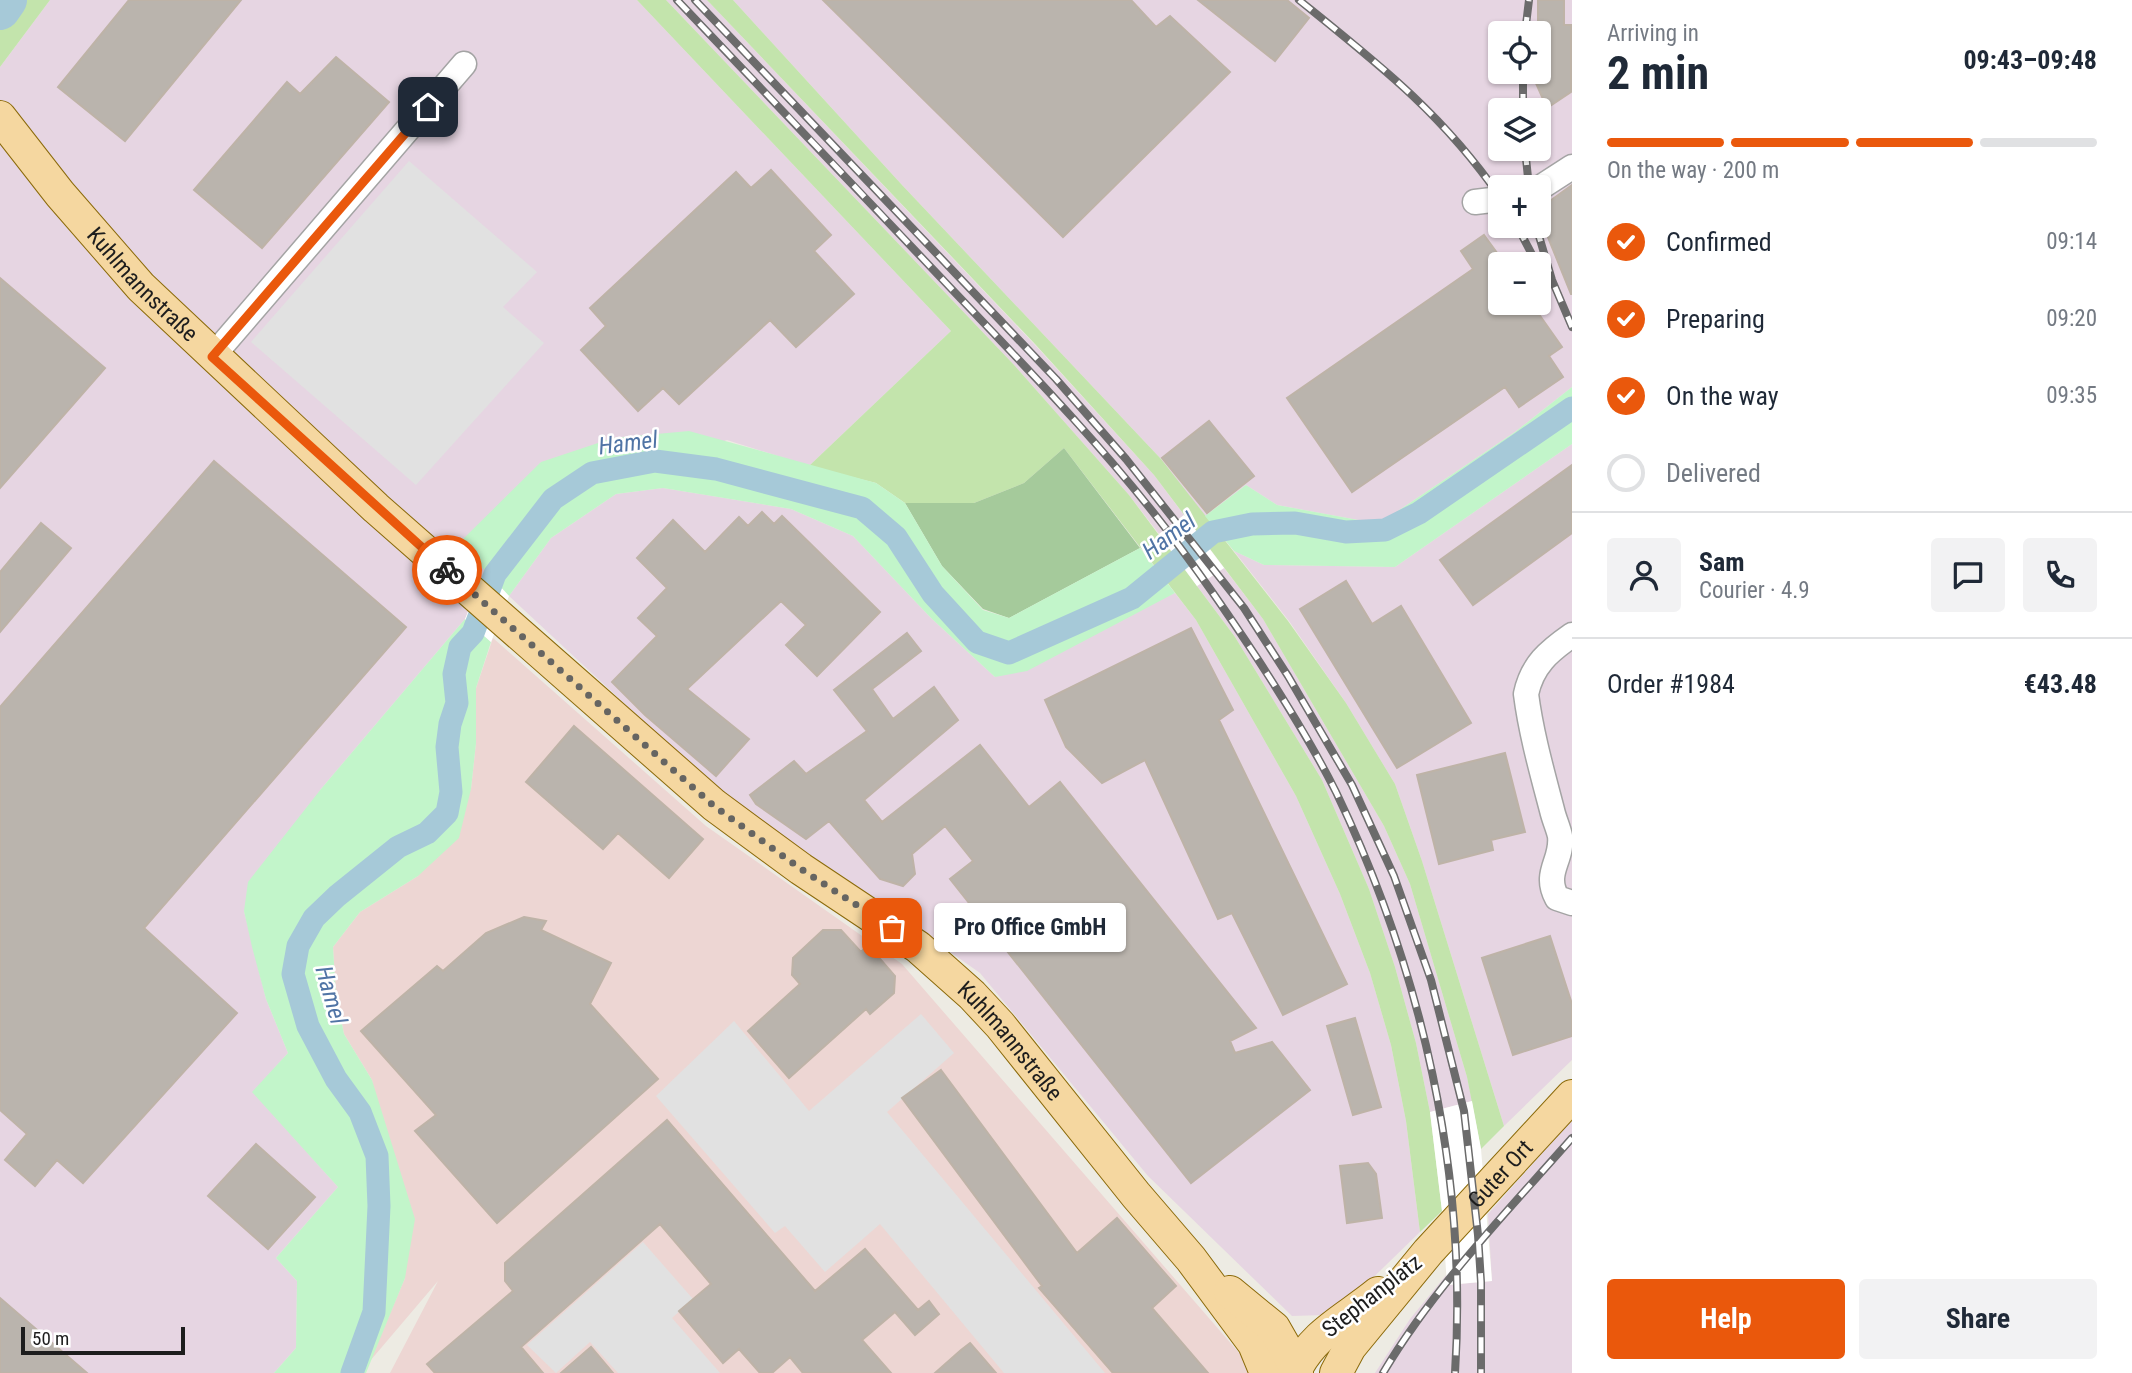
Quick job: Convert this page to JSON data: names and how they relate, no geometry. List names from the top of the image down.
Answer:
{
  "streets": {
    "main road": ["Kuhlmannstraße", "Guter Ort", "Stephanplatz"]
  },
  "crossings": [
    ["Kuhlmannstraße", "Stephanplatz"],
    ["Guter Ort", "Stephanplatz"]
  ],
  "water": ["Hamel"],
  "places": ["Pro Office GmbH"],
  "scale_bar": "50 m",
  "page": {
    "heading": ["2 min", "Arriving in", "09:43–09:48"],
    "panel": [
      "Sam",
      "Courier · 4.9",
      "Order #1984",
      "€43.48"
    ],
    "map_buttons": ["+", "−"],
    "bar": "On the way · 200 m",
    "list": [
      ["Confirmed", "09:14"],
      ["Preparing", "09:20"],
      ["On the way", "09:35"],
      "Delivered"
    ],
    "bubble": "Pro Office GmbH",
    "buttons": ["Help", "Share"],
    "scale": "50 m"
  }
}
